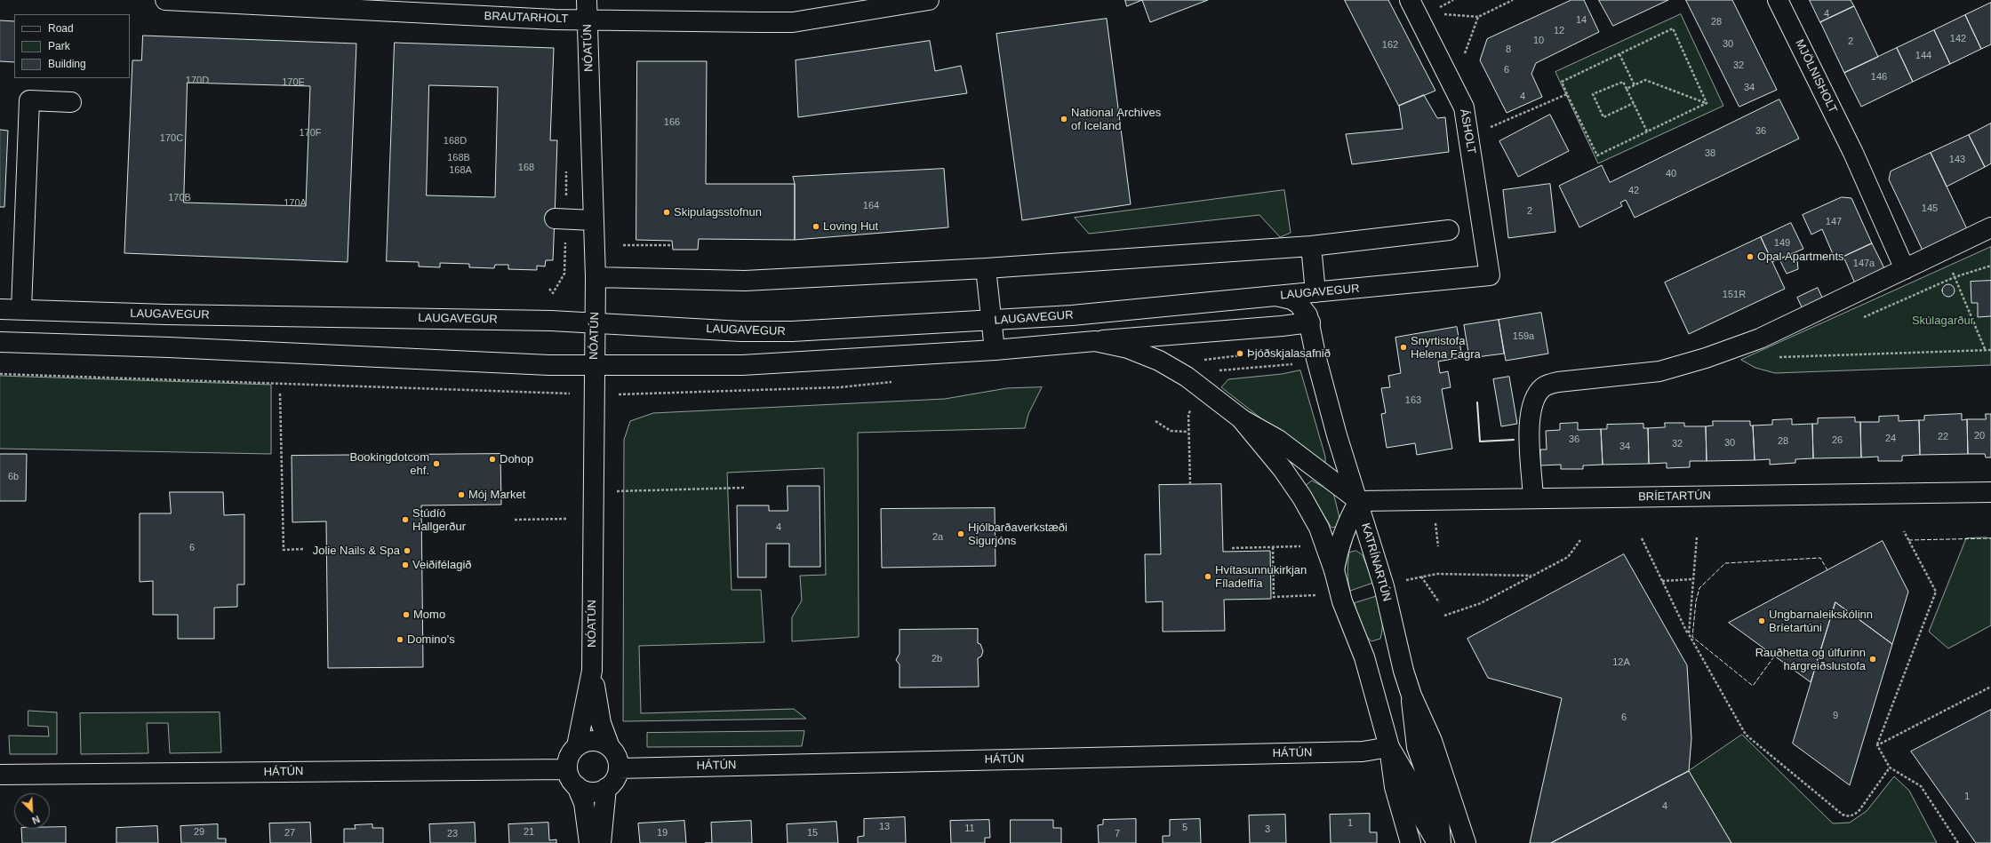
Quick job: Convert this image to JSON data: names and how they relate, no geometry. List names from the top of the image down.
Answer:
{
  "streets": {
    "street": [
      "BRAUTARHOLT",
      "NÓATÚN",
      "MJÖLNISHOLT",
      "ÁSHOLT",
      "LAUGAVEGUR",
      "BRÍETARTÚN",
      "KATRÍNARTÚN",
      "HÁTÚN"
    ]
  },
  "crossings": [
    ["BRAUTARHOLT", "NÓATÚN"],
    ["NÓATÚN", "LAUGAVEGUR"],
    ["NÓATÚN", "HÁTÚN"],
    ["ÁSHOLT", "LAUGAVEGUR"],
    ["LAUGAVEGUR", "KATRÍNARTÚN"],
    ["BRÍETARTÚN", "KATRÍNARTÚN"]
  ],
  "parks": ["Skúlagarður"],
  "places": [
    "National Archives of Iceland",
    "Skipulagsstofnun",
    "Loving Hut",
    "Opal Apartments",
    "Snyrtistofa Helena Fagra",
    "Þjóðskjalasafnið",
    "Dohop",
    "Bookingdotcom ehf.",
    "Mój Market",
    "Stúdíó Hallgerður",
    "Hjólbarðaverkstæði Sigurjóns",
    "Jolie Nails & Spa",
    "Veiðifélagið",
    "Hvítasunnukirkjan Fíladelfía",
    "Momo",
    "Ungbarnaleikskólinn Bríetartúni",
    "Domino's",
    "Rauðhetta og úlfurinn hárgreiðslustofa"
  ],
  "house_numbers": [
    "4",
    "14",
    "28",
    "12",
    "142",
    "10",
    "2",
    "30",
    "162",
    "8",
    "144",
    "32",
    "6",
    "146",
    "170D",
    "170E",
    "34",
    "4",
    "166",
    "36",
    "170F",
    "170C",
    "168D",
    "38",
    "168B",
    "143",
    "168",
    "168A",
    "40",
    "42",
    "170B",
    "170A",
    "164",
    "145",
    "2",
    "147",
    "149",
    "147a",
    "151R",
    "159a",
    "163",
    "20",
    "22",
    "24",
    "36",
    "26",
    "28",
    "30",
    "32",
    "34",
    "6b",
    "4",
    "2a",
    "6",
    "2b",
    "12A",
    "9",
    "6",
    "1",
    "4",
    "1",
    "13",
    "5",
    "11",
    "3",
    "29",
    "21",
    "27",
    "19",
    "15",
    "23",
    "7"
  ],
  "legend": ["Road", "Park", "Building"],
  "north": "bottom right"
}
